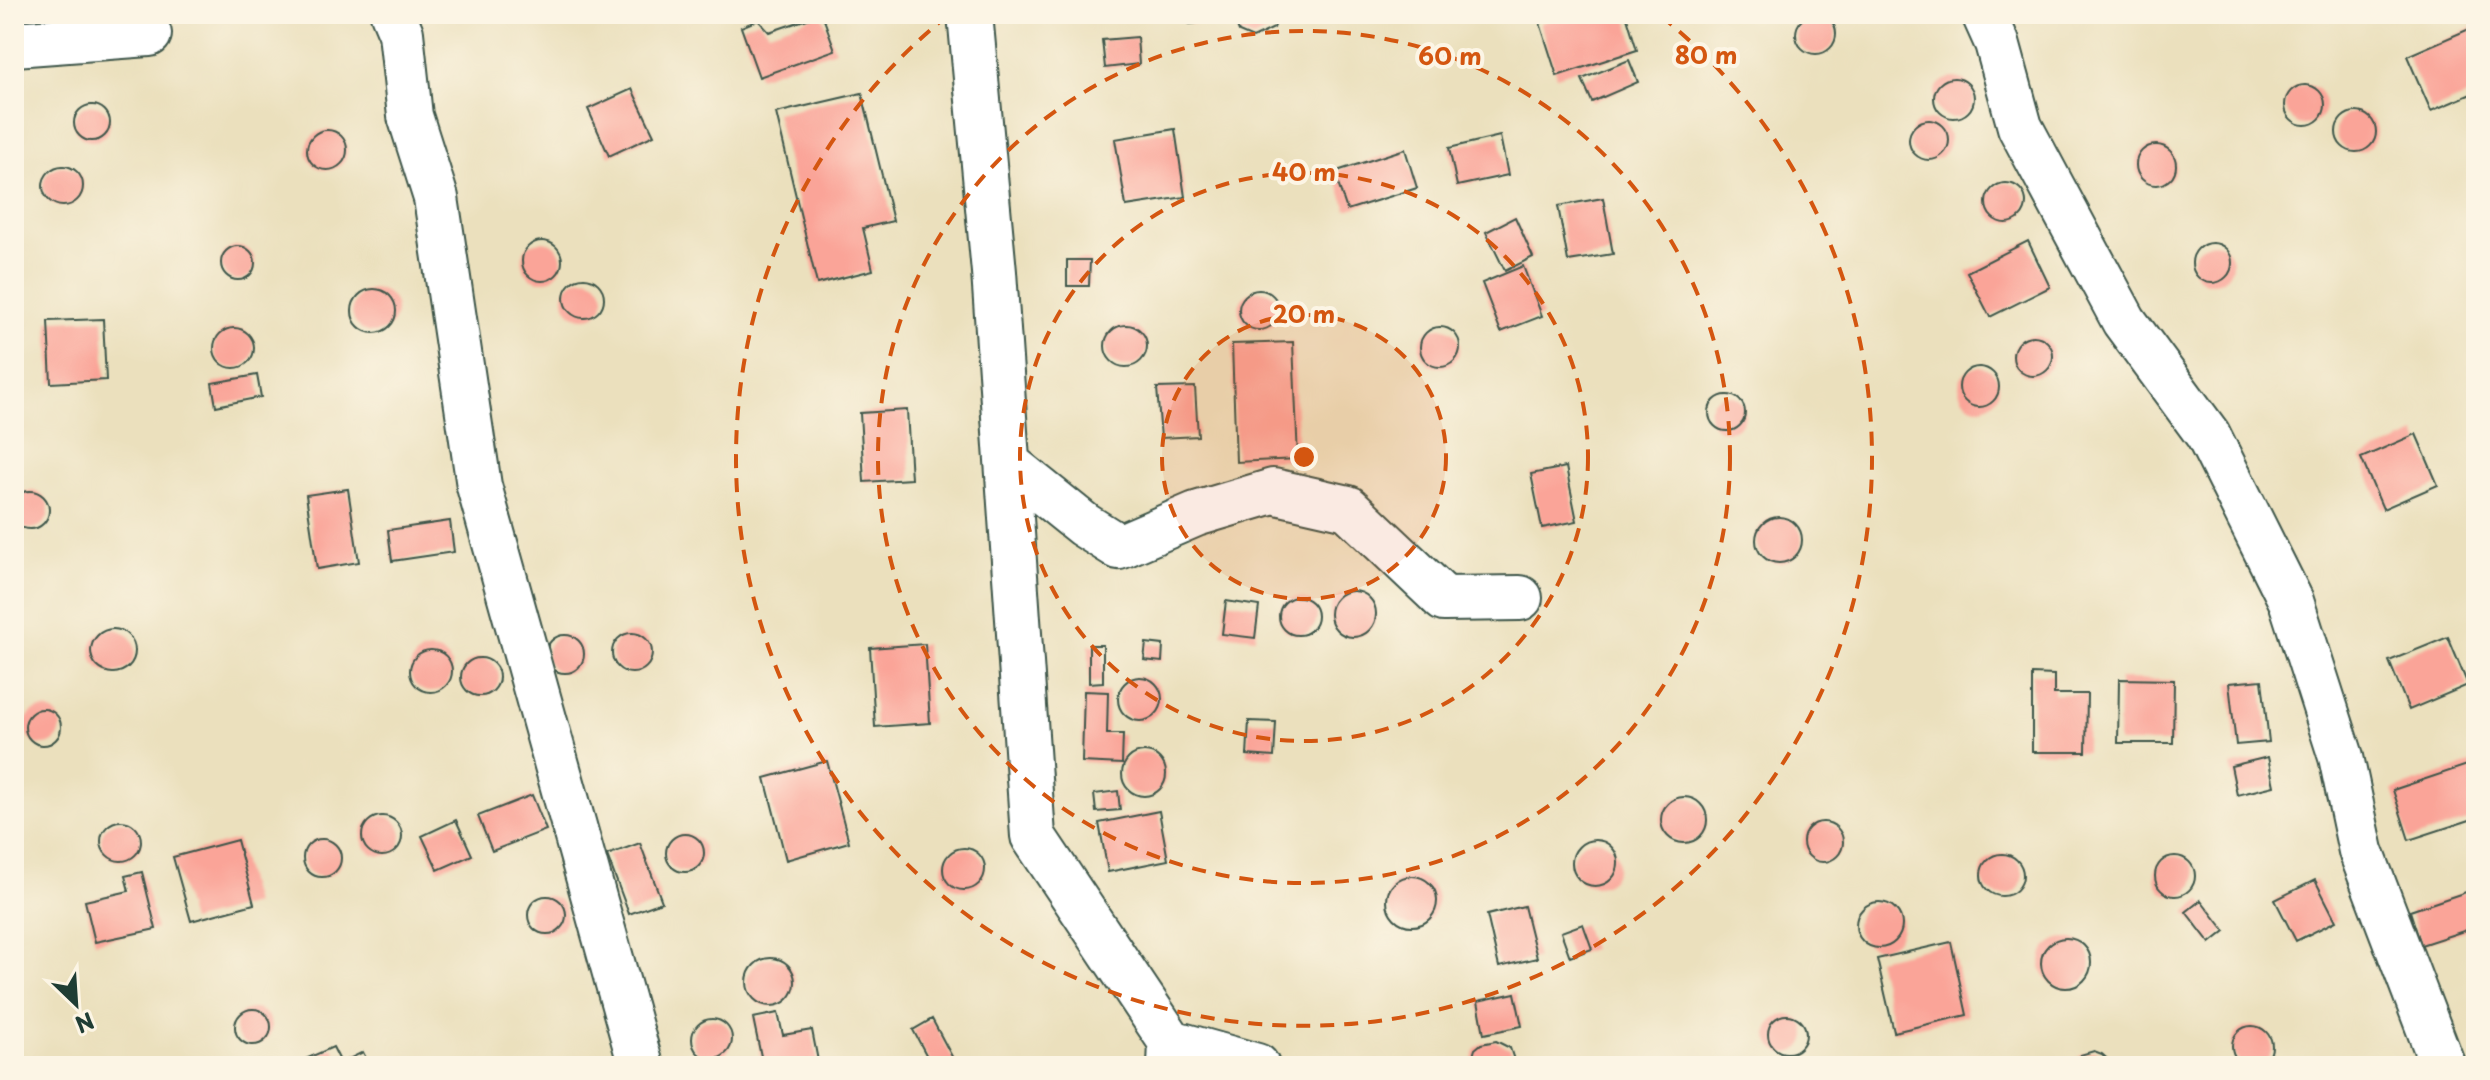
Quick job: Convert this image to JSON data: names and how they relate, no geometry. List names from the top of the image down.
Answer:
{
  "north": "bottom right",
  "rings": [
    "80 m",
    "60 m",
    "40 m",
    "20 m"
  ]
}
